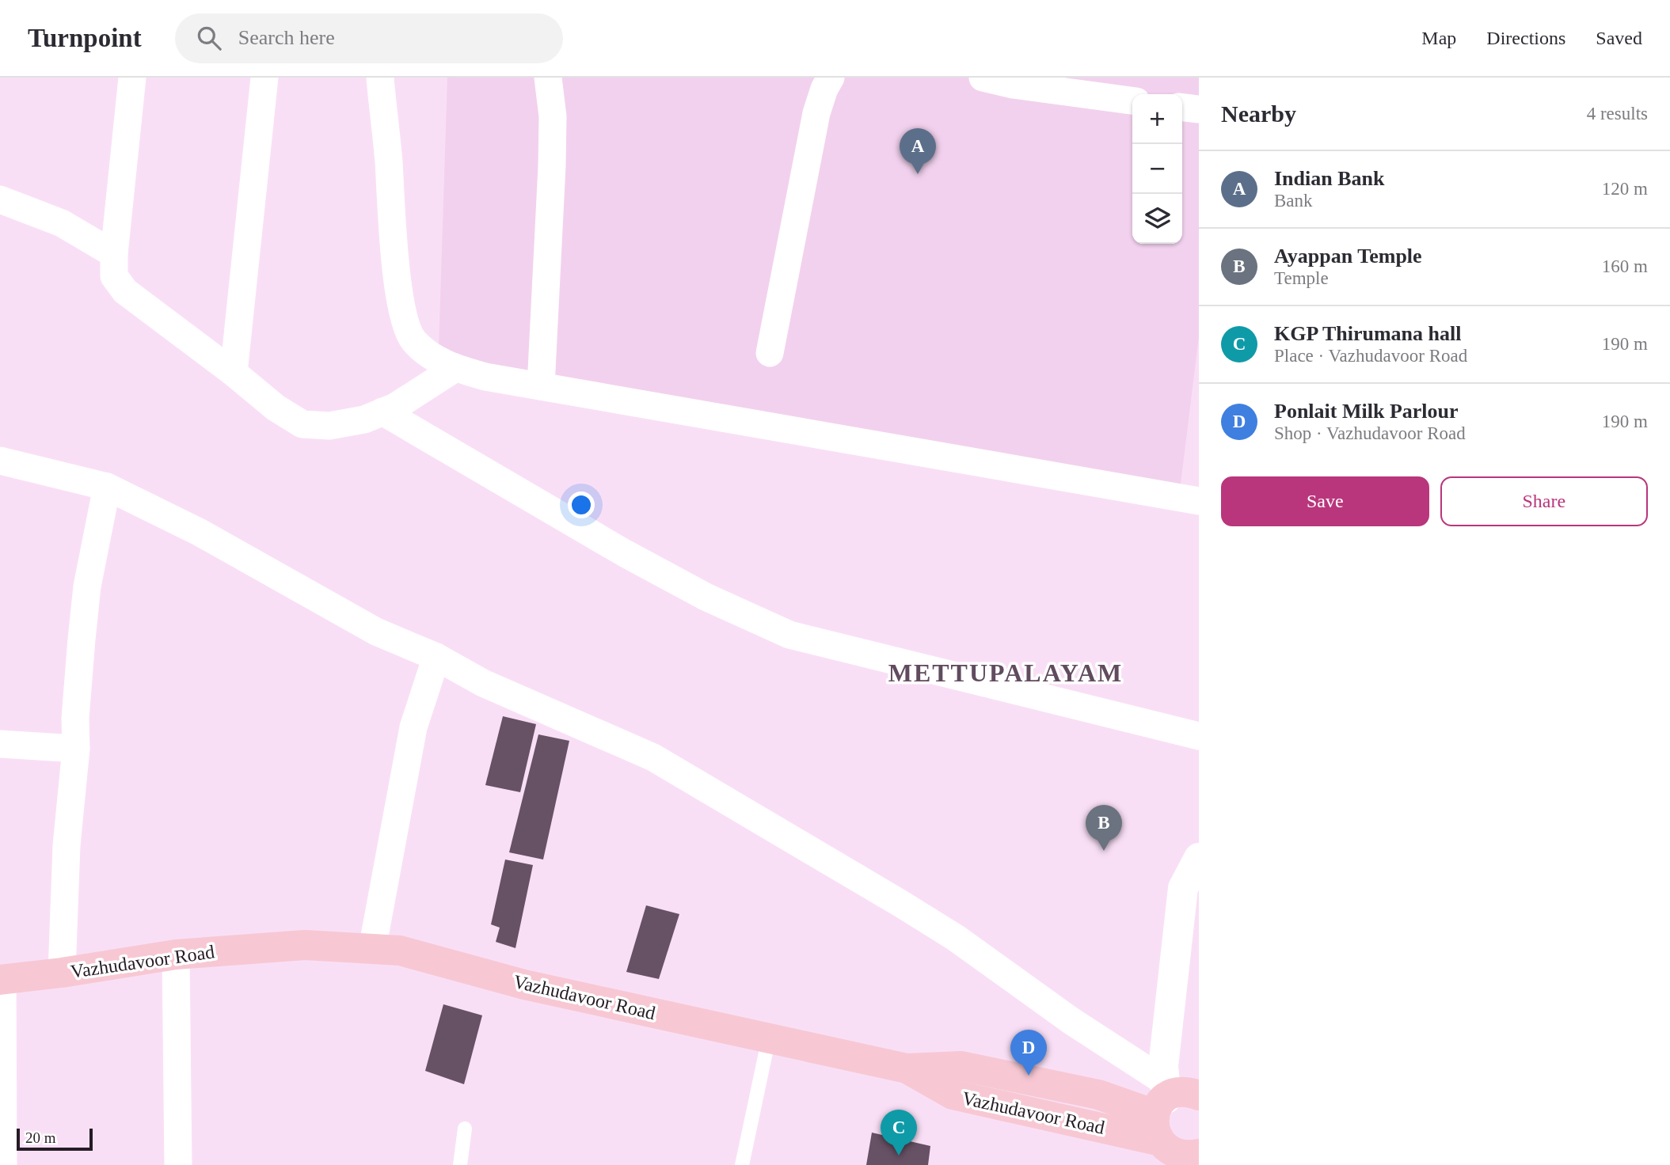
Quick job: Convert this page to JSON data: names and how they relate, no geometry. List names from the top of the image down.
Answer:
{
  "streets": {
    "main road": ["Vazhudavoor Road"]
  },
  "districts": ["METTUPALAYAM"],
  "scale_bar": "20 m",
  "page": {
    "header": "Turnpoint",
    "search": "Search here",
    "nav": ["Map", "Directions", "Saved"],
    "heading": ["Nearby", "4 results"],
    "map_buttons": ["+", "−"],
    "pins": [
      "A",
      "B",
      "D",
      "C"
    ],
    "list": [
      {
        "mark": "A",
        "name": "Indian Bank",
        "note": "Bank",
        "value": "120 m"
      },
      {
        "mark": "B",
        "name": "Ayappan Temple",
        "note": "Temple",
        "value": "160 m"
      },
      {
        "mark": "C",
        "name": "KGP Thirumana hall",
        "note": "Place · Vazhudavoor Road",
        "value": "190 m"
      },
      {
        "mark": "D",
        "name": "Ponlait Milk Parlour",
        "note": "Shop · Vazhudavoor Road",
        "value": "190 m"
      }
    ],
    "buttons": ["Save", "Share"],
    "scale": "20 m"
  }
}
